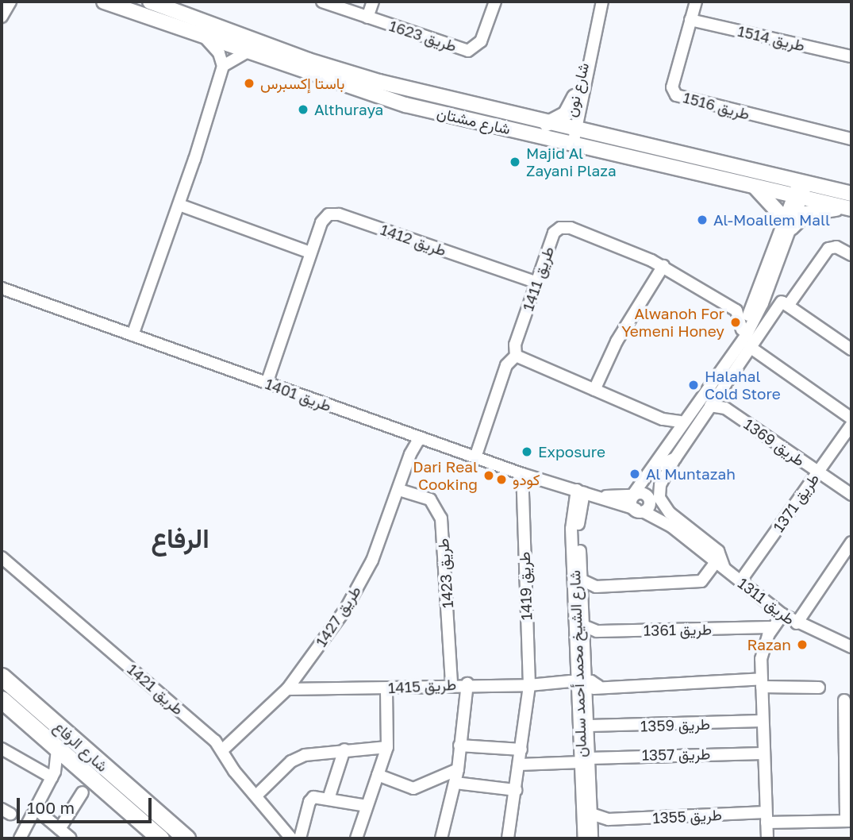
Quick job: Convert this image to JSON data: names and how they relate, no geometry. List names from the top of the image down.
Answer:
{
  "streets": {
    "main road": ["شارع الرفاع"],
    "street": [
      "طريق 1623",
      "طريق 1514",
      "شارع نون",
      "طريق 1516",
      "شارع مشتان",
      "طريق 1412",
      "طريق 1411",
      "طريق 1401",
      "طريق 1369",
      "طريق 1371",
      "طريق 1423",
      "طريق 1419",
      "طريق 1311",
      "طريق 1427",
      "طريق 1361",
      "شارع الشيخ محمد أحمد سلمان",
      "طريق 1415",
      "طريق 1421",
      "طريق 1359",
      "طريق 1357",
      "طريق 1355"
    ]
  },
  "crossings": [
    ["طريق 1514", "طريق 1516"],
    ["شارع نون", "شارع مشتان"],
    ["طريق 1412", "طريق 1411"],
    ["طريق 1412", "طريق 1401"],
    ["طريق 1401", "طريق 1419"],
    ["طريق 1401", "طريق 1311"],
    ["طريق 1401", "طريق 1427"],
    ["طريق 1401", "شارع الشيخ محمد أحمد سلمان"],
    ["طريق 1369", "طريق 1371"],
    ["طريق 1371", "طريق 1311"],
    ["طريق 1423", "طريق 1427"],
    ["طريق 1423", "طريق 1415"],
    ["طريق 1419", "طريق 1415"],
    ["طريق 1427", "طريق 1415"],
    ["طريق 1427", "طريق 1421"],
    ["طريق 1361", "شارع الشيخ محمد أحمد سلمان"],
    ["شارع الشيخ محمد أحمد سلمان", "طريق 1415"],
    ["شارع الشيخ محمد أحمد سلمان", "طريق 1359"],
    ["شارع الشيخ محمد أحمد سلمان", "طريق 1357"],
    ["شارع الشيخ محمد أحمد سلمان", "طريق 1355"]
  ],
  "districts": ["الرفاع"],
  "places": [
    "باستا إكسبرس",
    "Althuraya",
    "Majid Al Zayani Plaza",
    "Al-Moallem Mall",
    "Alwanoh For Yemeni Honey",
    "Halahal Cold Store",
    "Exposure",
    "Al Muntazah",
    "Dari Real Cooking",
    "كودو",
    "Razan"
  ],
  "scale_bar": "100 m"
}
